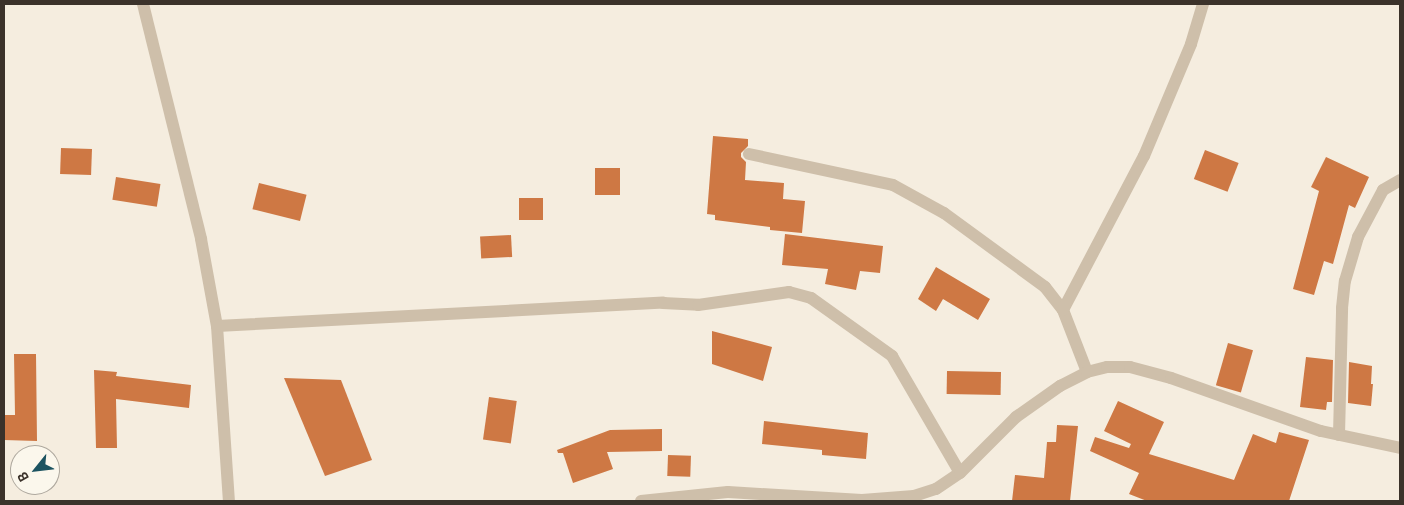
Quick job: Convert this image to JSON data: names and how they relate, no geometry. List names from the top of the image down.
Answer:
{
  "north": "bottom left"
}
